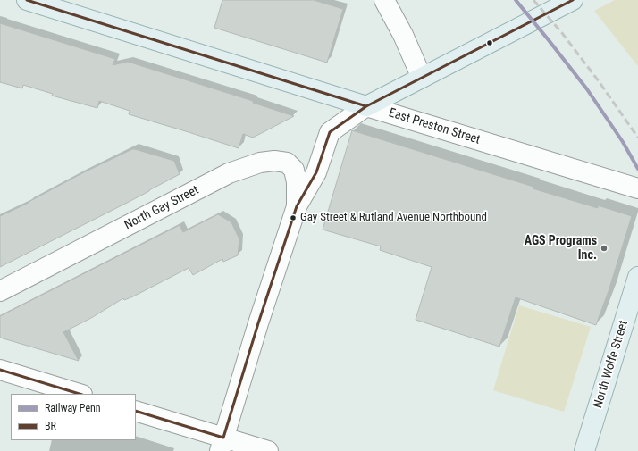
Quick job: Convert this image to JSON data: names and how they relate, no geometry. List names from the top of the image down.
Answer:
{
  "streets": {
    "main road": ["East Preston Street", "North Wolfe Street"],
    "street": ["North Gay Street"]
  },
  "places": ["Gay Street & Rutland Avenue Northbound", "AGS Programs Inc."],
  "lines": ["rail line Penn", "transit line BR"],
  "legend": ["Railway Penn", "BR"]
}
